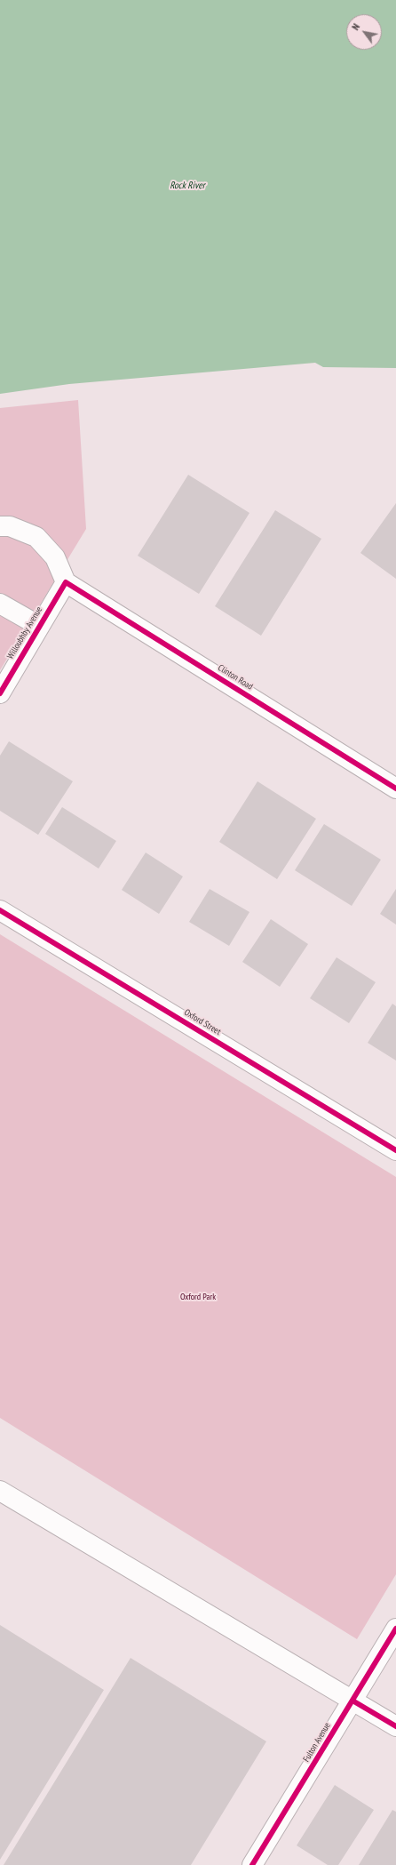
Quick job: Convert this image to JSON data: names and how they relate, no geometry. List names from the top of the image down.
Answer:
{
  "streets": {
    "street": [
      "Willoubhby Avenue",
      "Clinton Road",
      "Oxford Street",
      "Fulton Avenue"
    ]
  },
  "crossings": [
    ["Willoubhby Avenue", "Clinton Road"]
  ],
  "water": ["Rock River"],
  "parks": ["Oxford Park"],
  "north": "top left"
}
